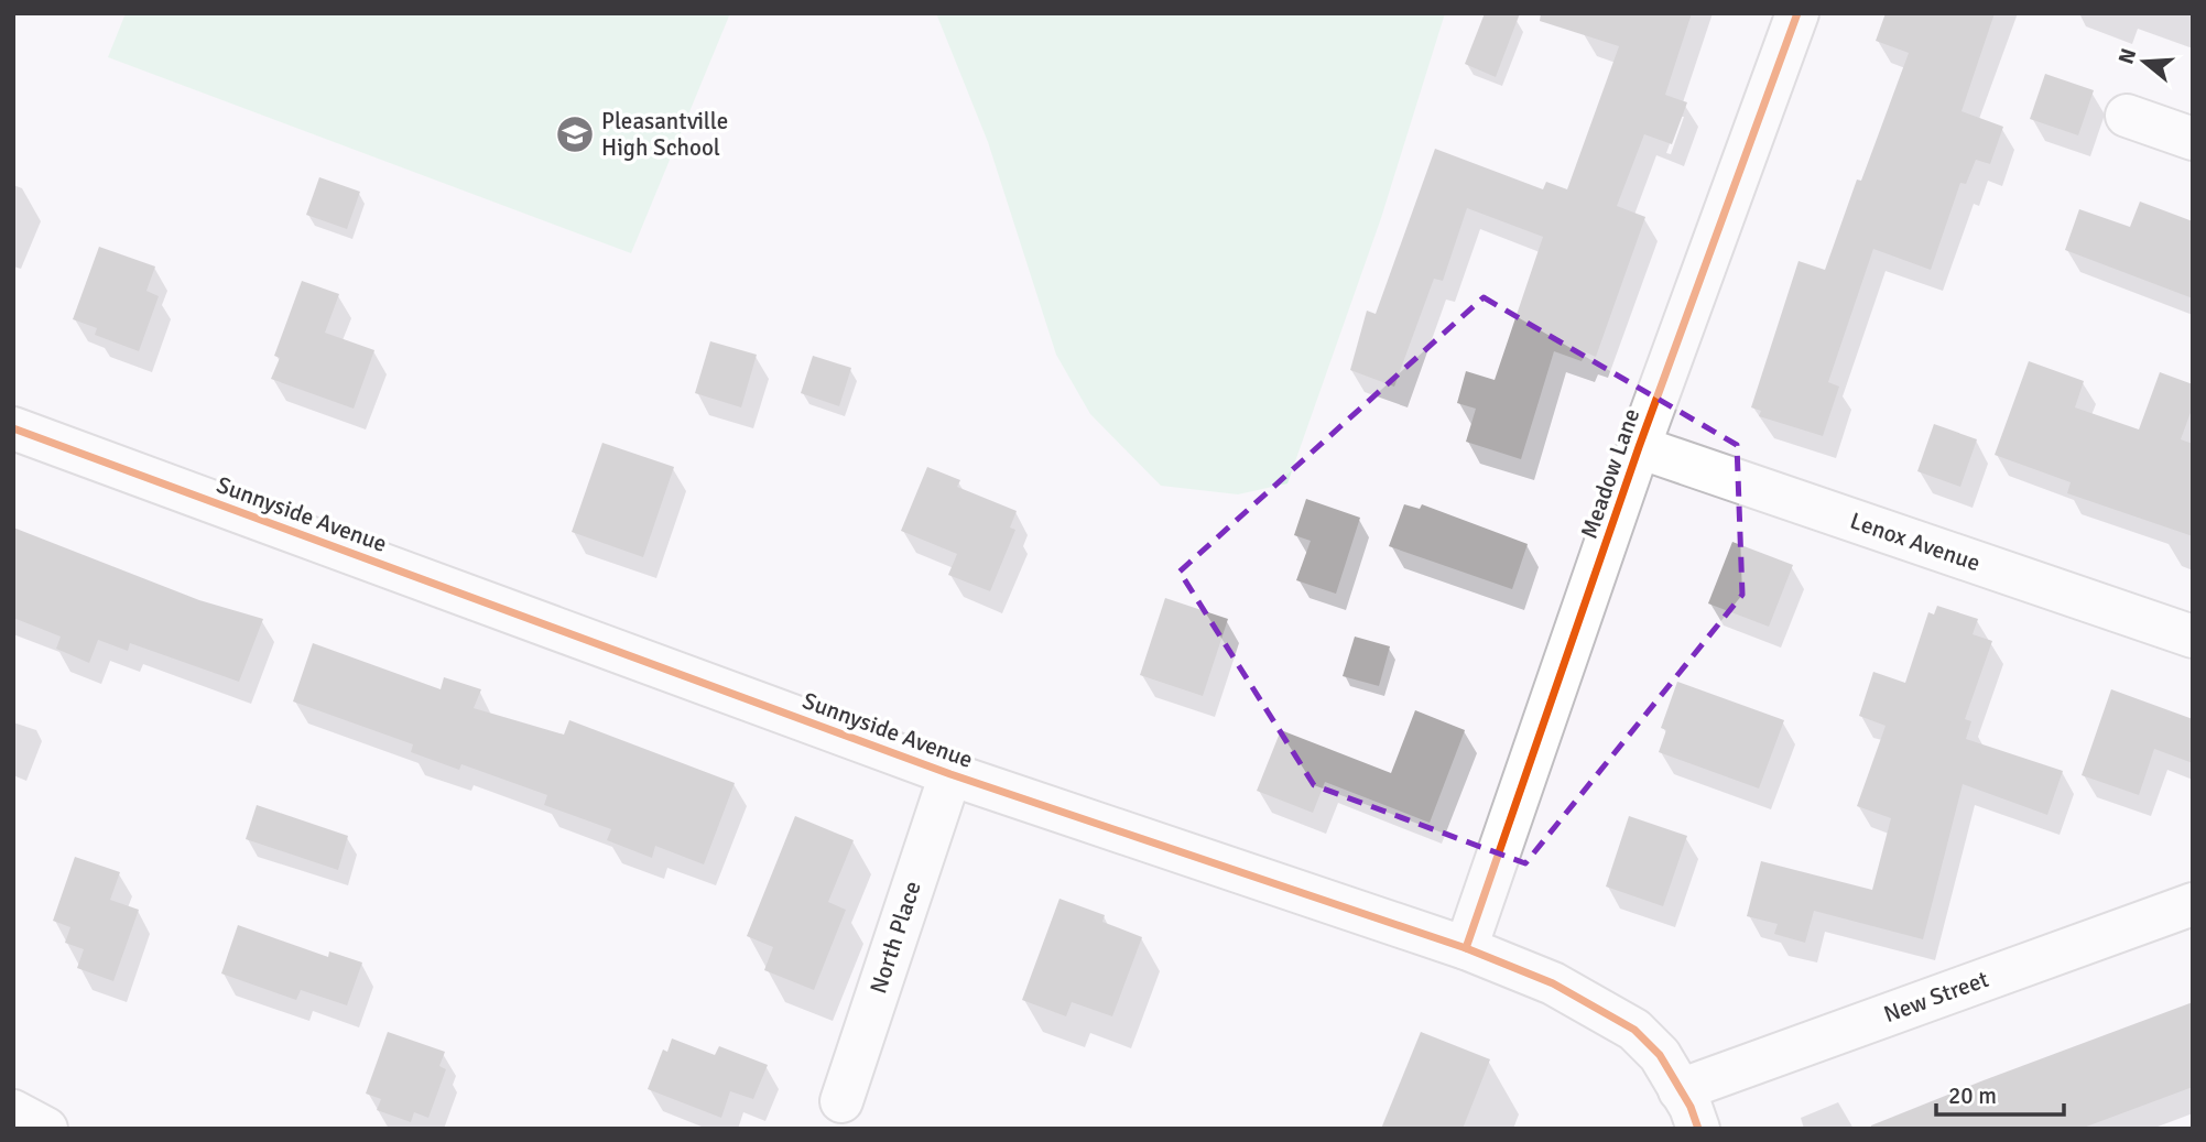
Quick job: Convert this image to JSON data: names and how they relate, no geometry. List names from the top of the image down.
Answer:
{
  "streets": {
    "street": [
      "Meadow Lane",
      "Sunnyside Avenue",
      "Lenox Avenue",
      "North Place",
      "New Street"
    ]
  },
  "crossings": [
    ["Meadow Lane", "Sunnyside Avenue"],
    ["Meadow Lane", "Lenox Avenue"],
    ["Sunnyside Avenue", "North Place"],
    ["Sunnyside Avenue", "New Street"]
  ],
  "places": {
    "school or university": ["Pleasantville High School"]
  },
  "scale_bar": "20 m",
  "north": "left"
}
